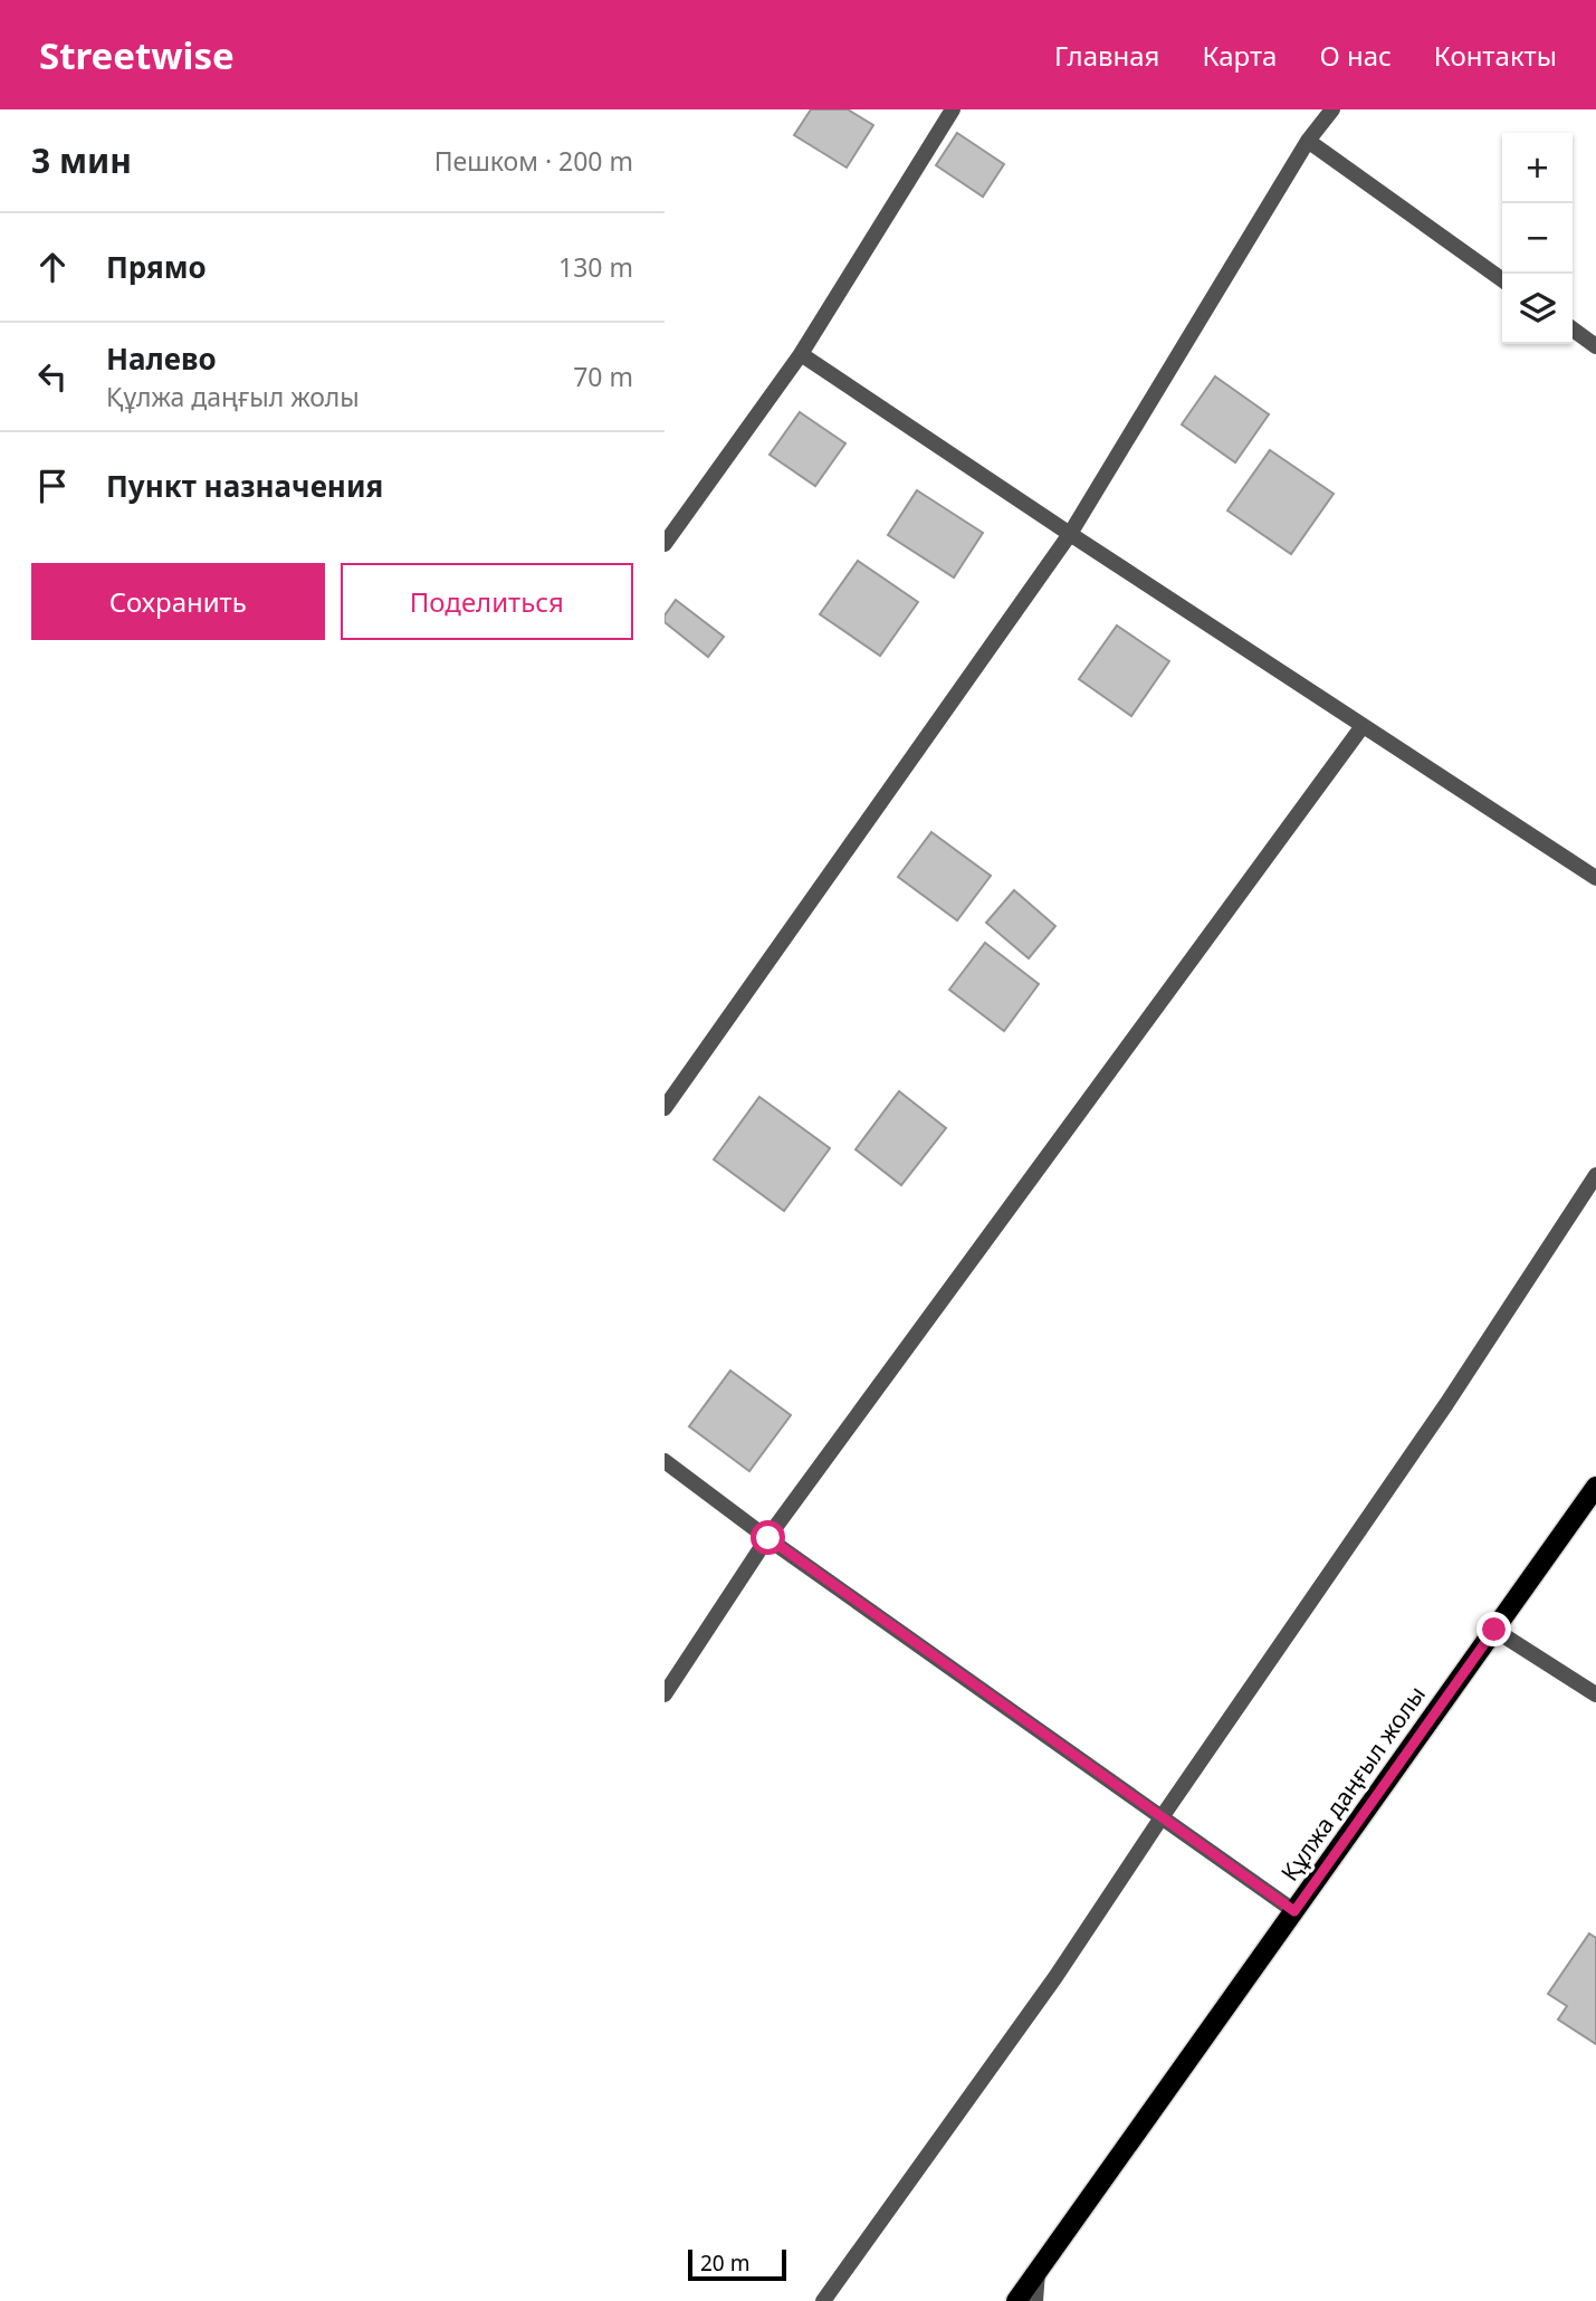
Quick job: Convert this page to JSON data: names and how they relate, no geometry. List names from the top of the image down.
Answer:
{
  "streets": {
    "main road": ["Құлжа даңғыл жолы"]
  },
  "scale_bar": "20 m",
  "page": {
    "header": "Streetwise",
    "nav": [
      "Главная",
      "Карта",
      "О нас",
      "Контакты"
    ],
    "heading": ["3 мин", "Пешком · 200 m"],
    "map_buttons": ["+", "−"],
    "list": [
      ["Прямо", "130 m"],
      ["Налево", "Құлжа даңғыл жолы", "70 m"],
      "Пункт назначения"
    ],
    "buttons": ["Сохранить", "Поделиться"],
    "scale": "20 m"
  }
}
